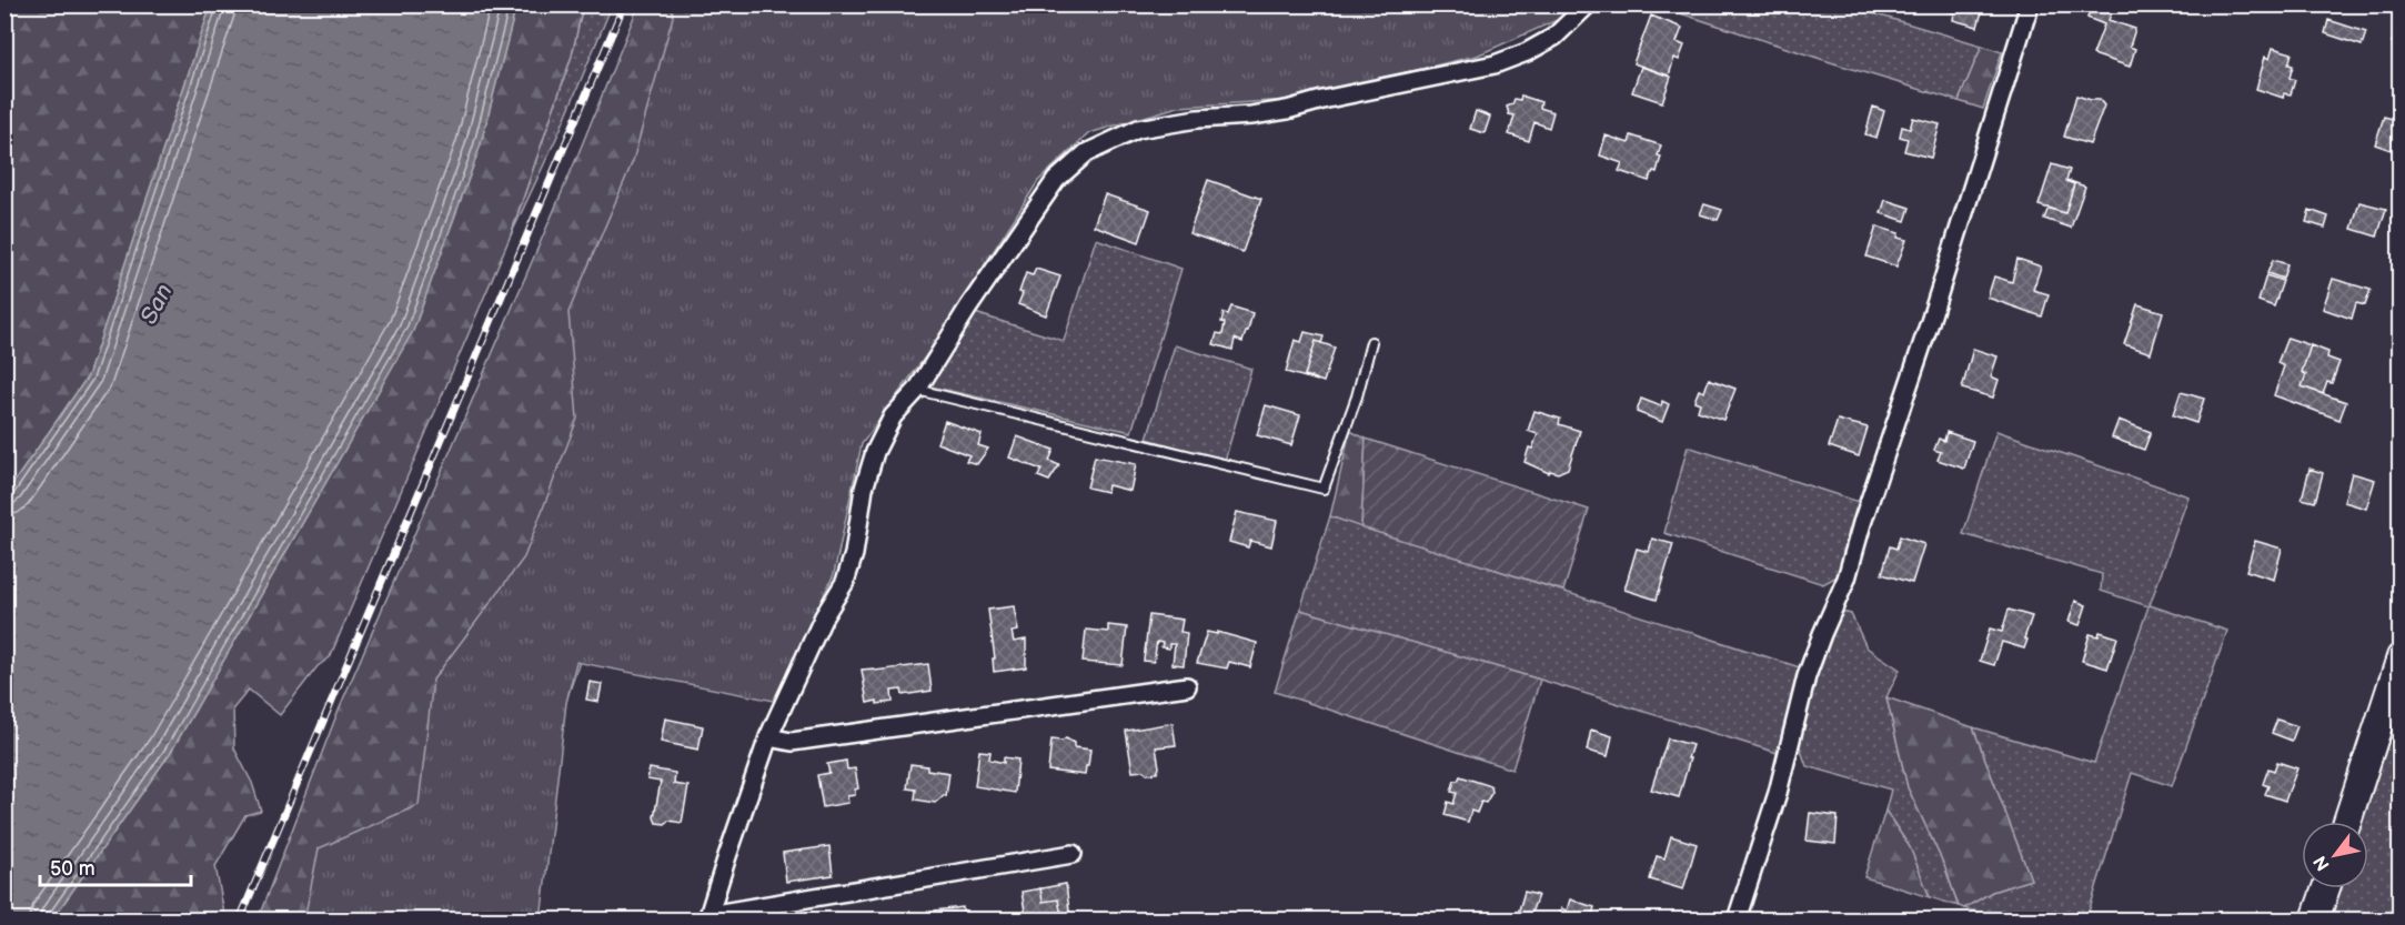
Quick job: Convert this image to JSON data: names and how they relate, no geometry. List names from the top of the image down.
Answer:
{
  "water": ["San"],
  "scale_bar": "50 m",
  "north": "bottom left"
}
